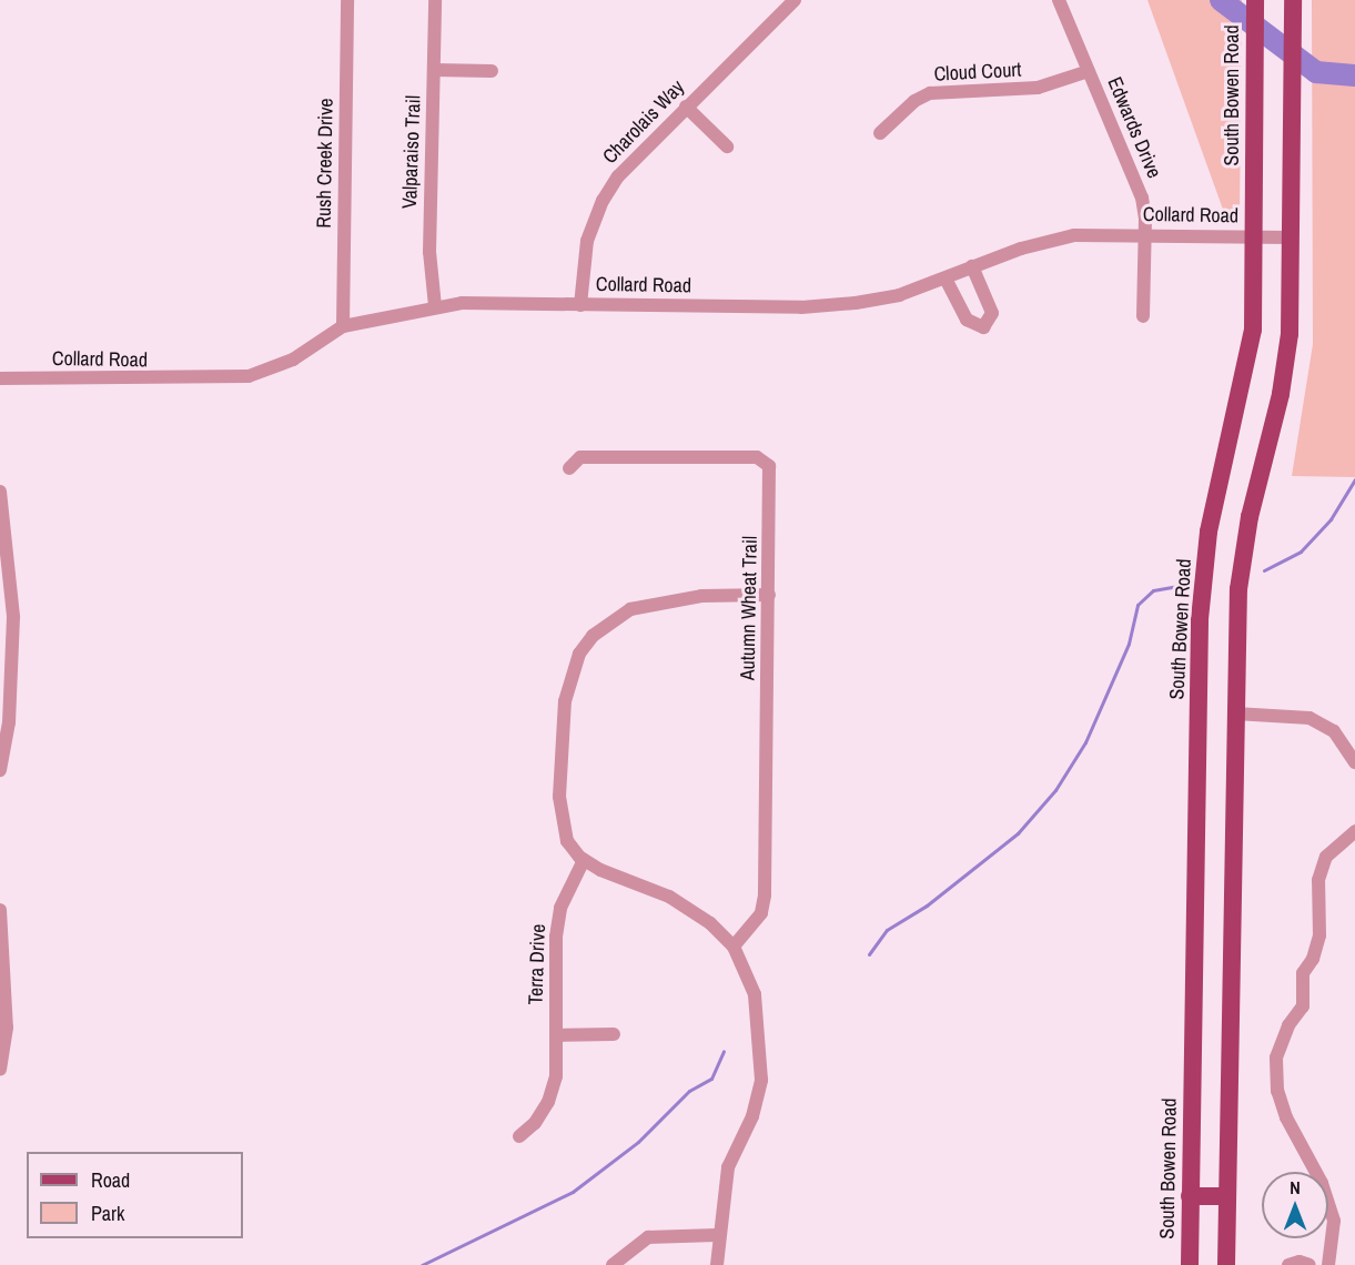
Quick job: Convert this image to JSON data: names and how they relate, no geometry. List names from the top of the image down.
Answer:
{
  "streets": {
    "main road": ["South Bowen Road"],
    "street": [
      "Cloud Court",
      "Charolais Way",
      "Edwards Drive",
      "Valparaiso Trail",
      "Rush Creek Drive",
      "Collard Road",
      "Autumn Wheat Trail",
      "Terra Drive"
    ]
  },
  "crossings": [
    ["Cloud Court", "Edwards Drive"],
    ["South Bowen Road", "Collard Road"],
    ["Charolais Way", "Collard Road"],
    ["Edwards Drive", "Collard Road"],
    ["Valparaiso Trail", "Collard Road"],
    ["Rush Creek Drive", "Collard Road"]
  ],
  "legend": ["Road", "Park"],
  "north": "top"
}
